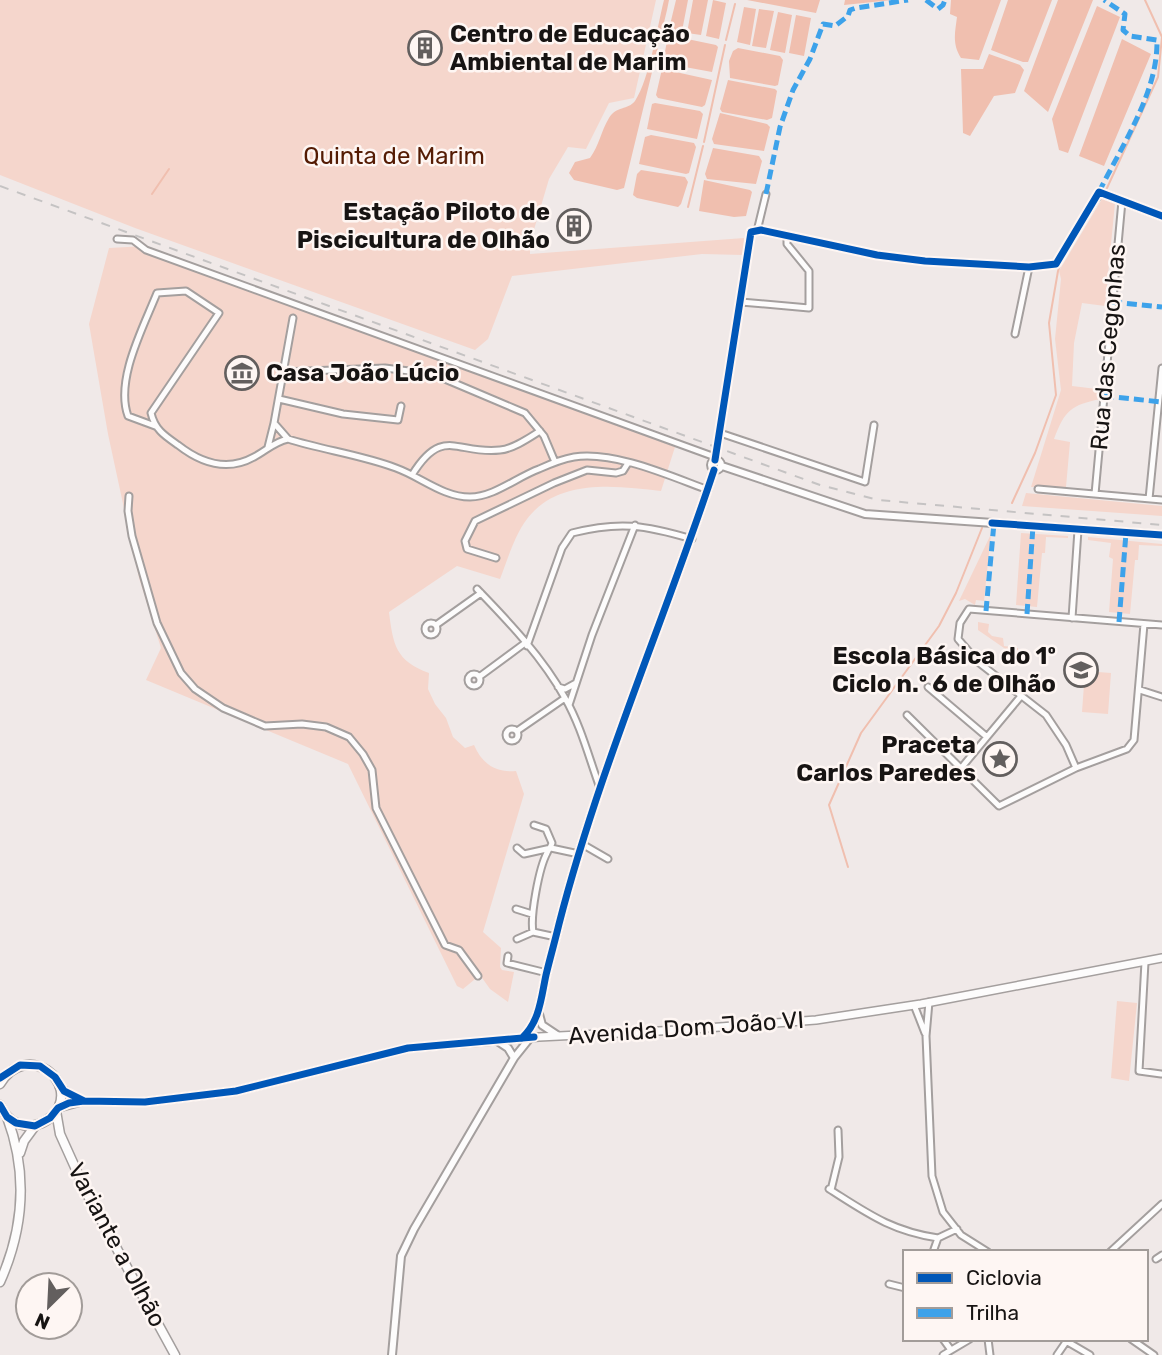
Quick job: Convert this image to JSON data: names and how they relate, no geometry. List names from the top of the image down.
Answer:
{
  "streets": {
    "main road": ["Avenida Dom João VI", "Variante a Olhão"],
    "street": ["Rua das Cegonhas"]
  },
  "crossings": [
    ["Avenida Dom João VI", "Variante a Olhão"]
  ],
  "parks": ["Quinta de Marim"],
  "places": {
    "building": ["Centro de Educação Ambiental de Marim", "Estação Piloto de Piscicultura de Olhão"],
    "museum": ["Casa João Lúcio"],
    "school or university": ["Escola Básica do 1º Ciclo n.º 6 de Olhão"],
    "place": ["Praceta Carlos Paredes"]
  },
  "legend": ["Ciclovia", "Trilha"],
  "north": "bottom left"
}
